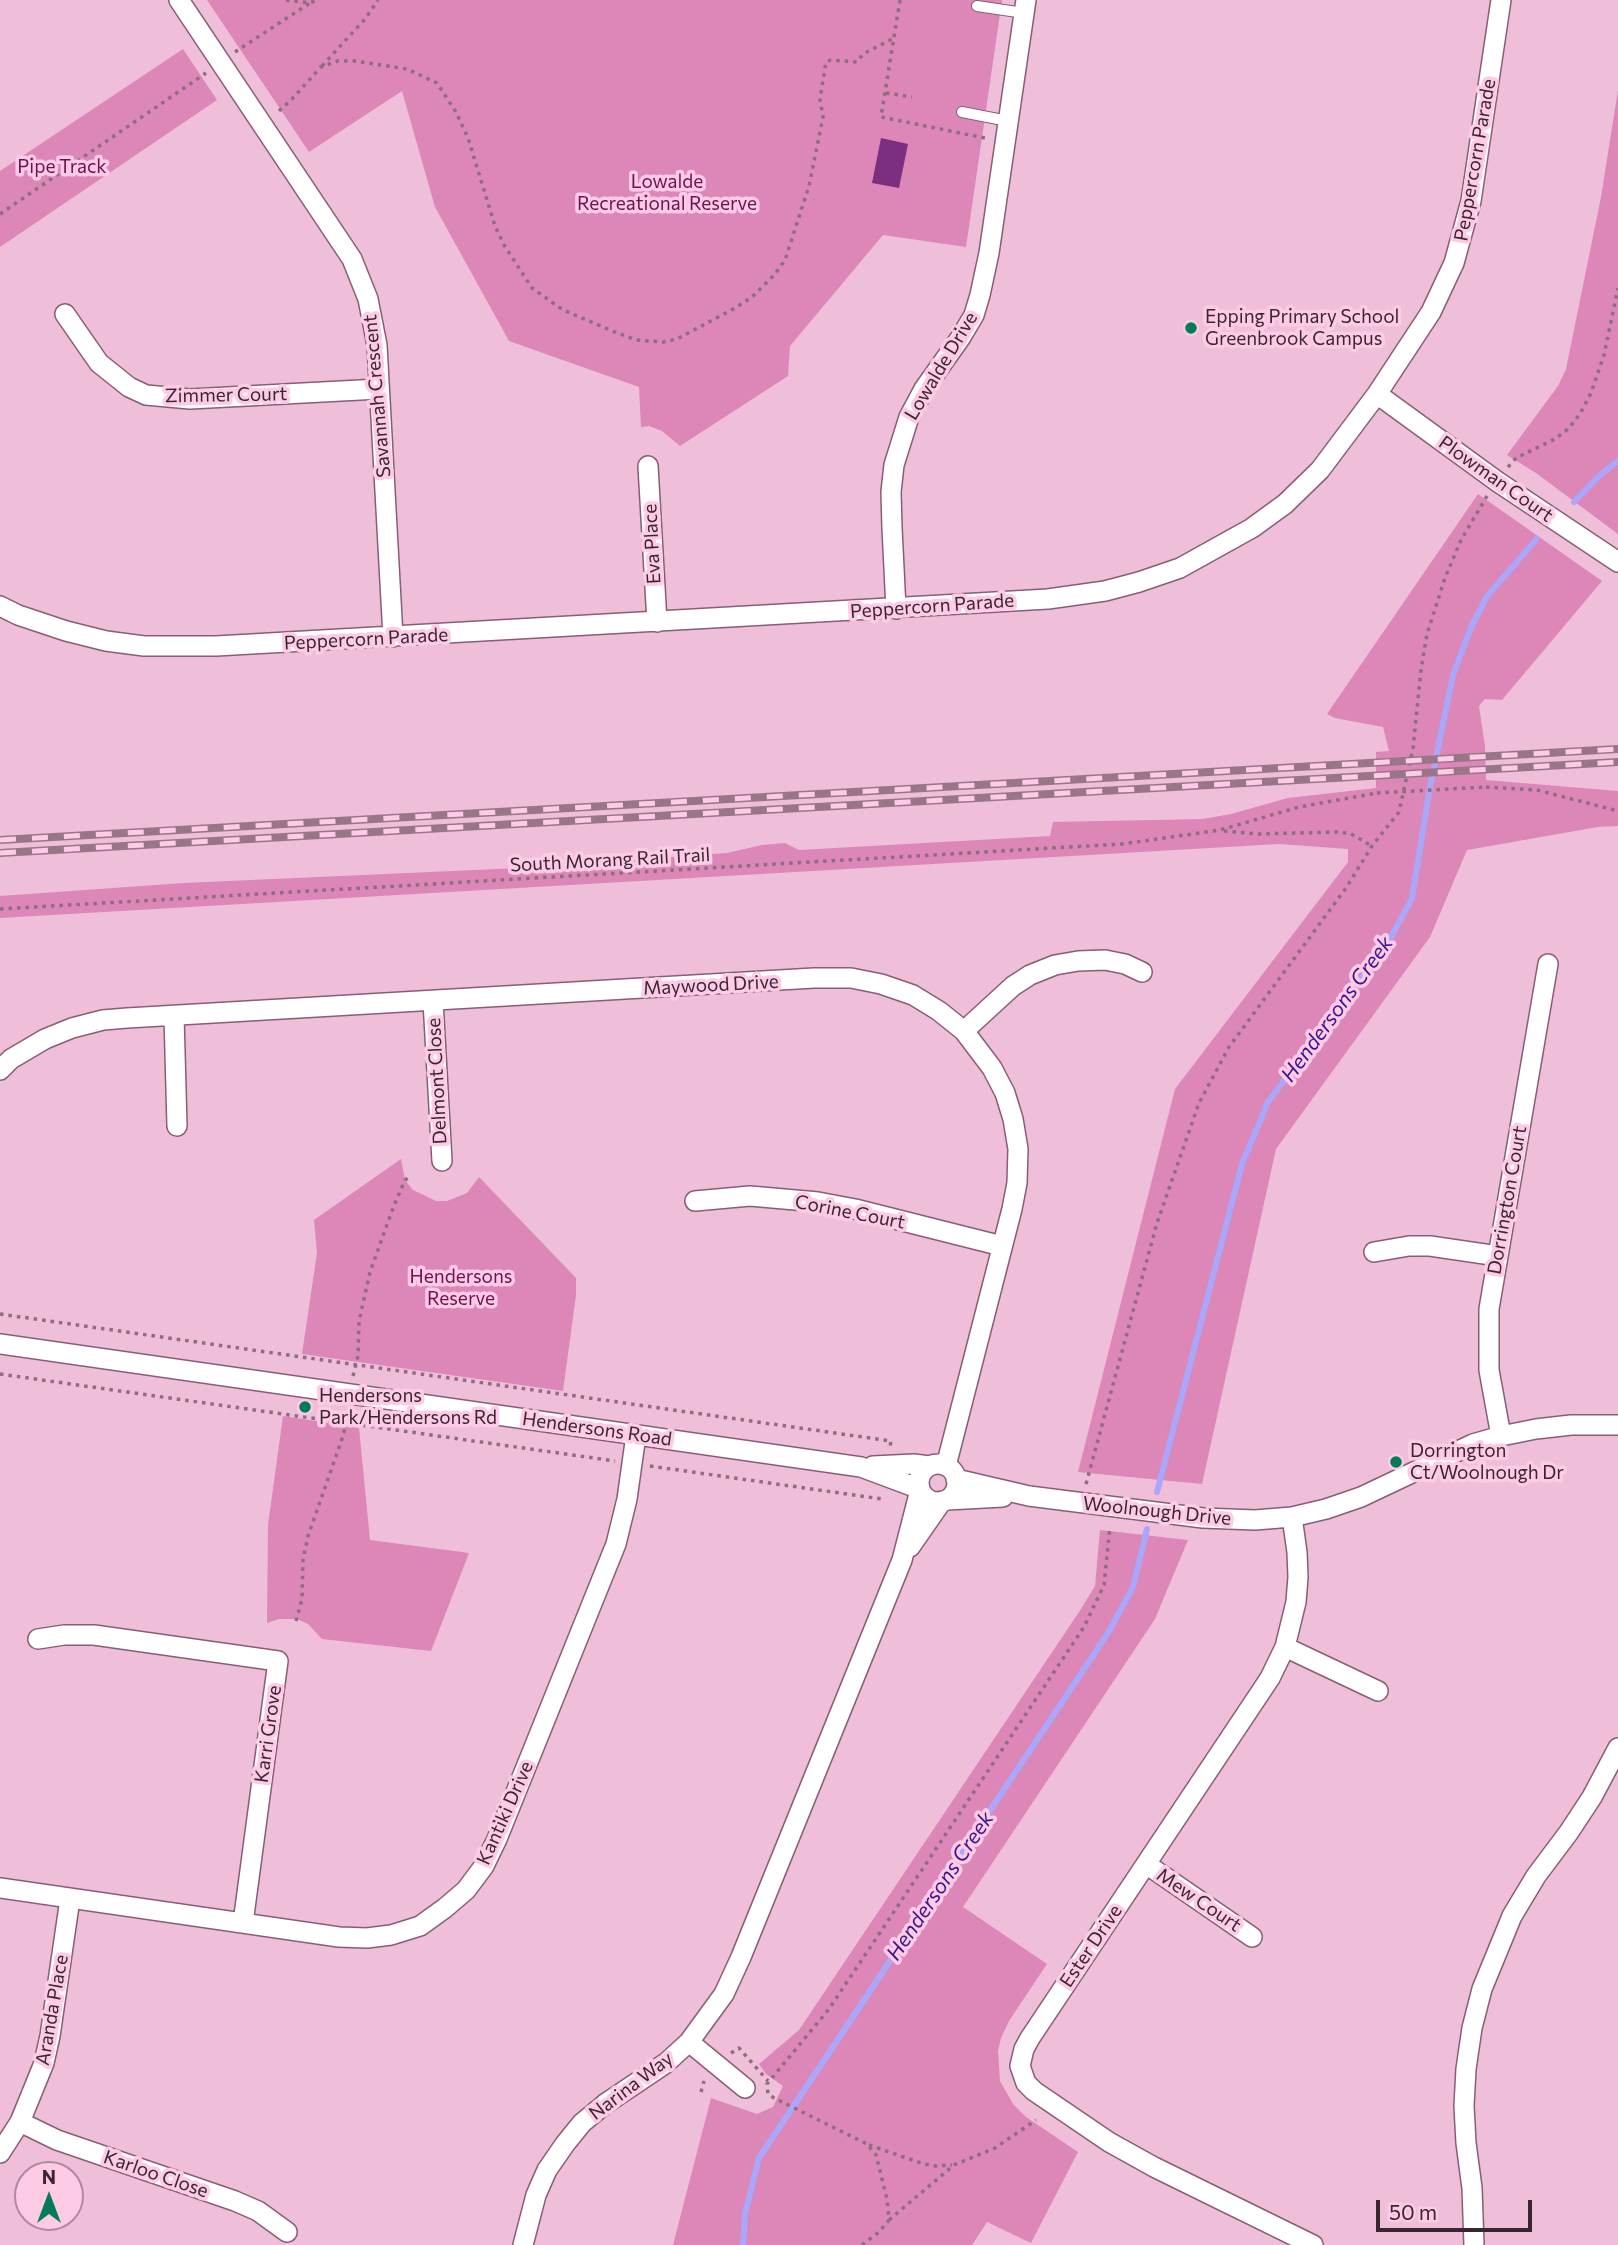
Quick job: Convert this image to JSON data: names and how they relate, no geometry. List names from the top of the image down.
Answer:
{
  "streets": {
    "street": [
      "Peppercorn Parade",
      "Lowalde Drive",
      "Zimmer Court",
      "Savannah Crescent",
      "Plowman Court",
      "Eva Place",
      "Maywood Drive",
      "Delmont Close",
      "Dorrington Court",
      "Corine Court",
      "Hendersons Road",
      "Woolnough Drive",
      "Karri Grove",
      "Kantiki Drive",
      "Mew Court",
      "Ester Drive",
      "Aranda Place",
      "Narina Way",
      "Karloo Close"
    ],
    "path": ["South Morang Rail Trail"]
  },
  "crossings": [
    ["Peppercorn Parade", "Lowalde Drive"],
    ["Peppercorn Parade", "Savannah Crescent"],
    ["Peppercorn Parade", "Plowman Court"],
    ["Peppercorn Parade", "Eva Place"],
    ["Zimmer Court", "Savannah Crescent"],
    ["Maywood Drive", "Delmont Close"],
    ["Maywood Drive", "Corine Court"],
    ["Maywood Drive", "Hendersons Road"],
    ["Maywood Drive", "Woolnough Drive"],
    ["Dorrington Court", "Woolnough Drive"],
    ["Hendersons Road", "Woolnough Drive"],
    ["Hendersons Road", "Kantiki Drive"],
    ["Woolnough Drive", "Ester Drive"],
    ["Karri Grove", "Kantiki Drive"],
    ["Kantiki Drive", "Aranda Place"],
    ["Mew Court", "Ester Drive"],
    ["Aranda Place", "Karloo Close"]
  ],
  "water": ["Hendersons Creek"],
  "parks": ["Pipe Track", "Lowalde Recreational Reserve", "Hendersons Reserve"],
  "places": ["Epping Primary School Greenbrook Campus", "Hendersons Park/Hendersons Rd", "Dorrington Ct/Woolnough Dr"],
  "scale_bar": "50 m",
  "north": "top"
}
